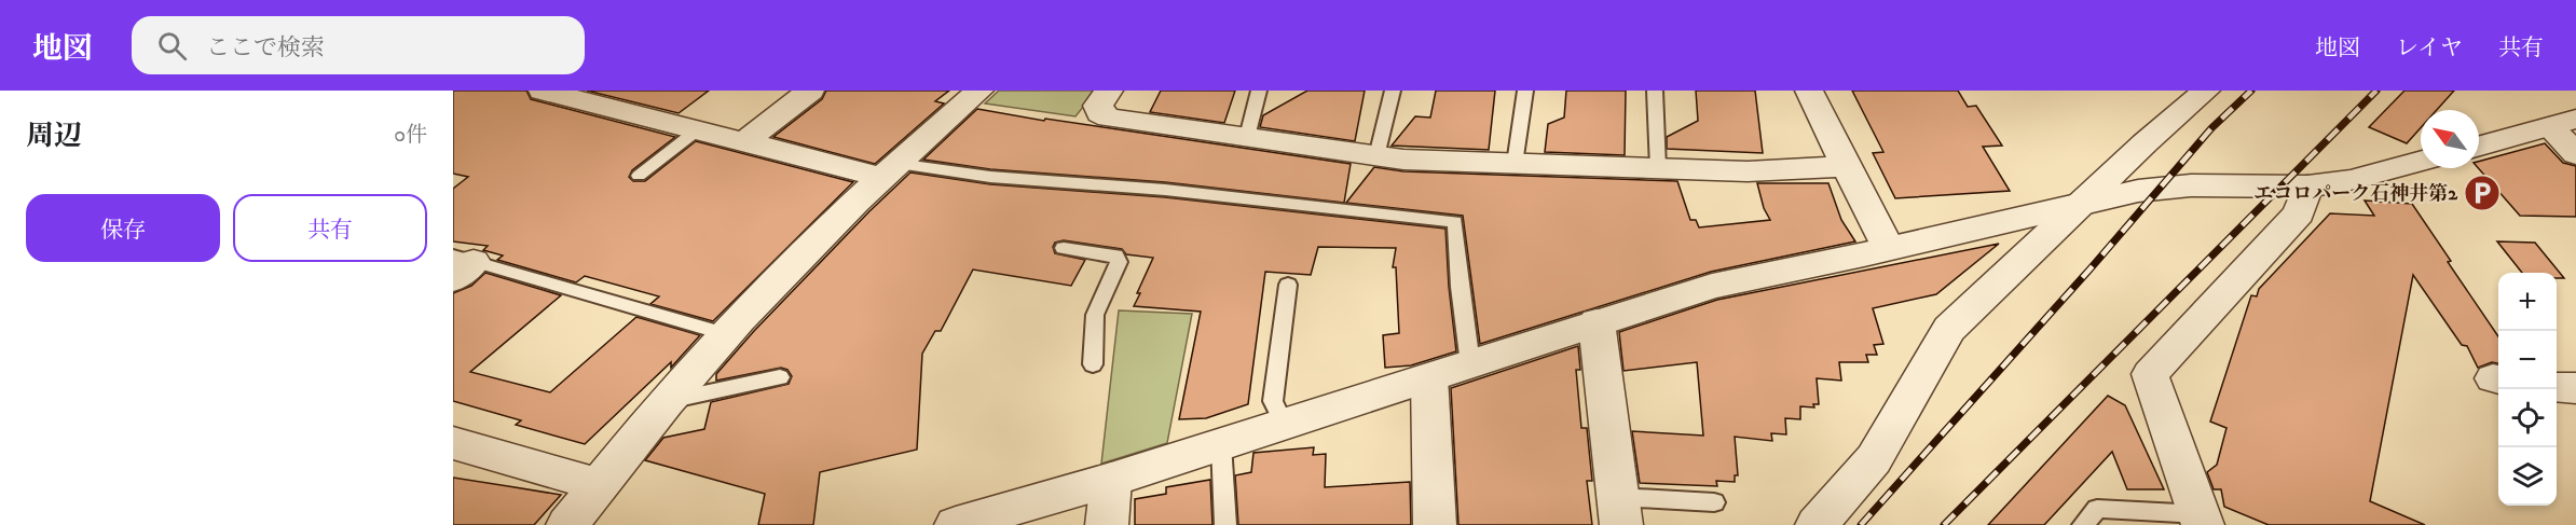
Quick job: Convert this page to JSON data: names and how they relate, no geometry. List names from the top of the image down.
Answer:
{
  "places": {
    "parking": ["エコロパーク石神井第2"]
  },
  "north": "top left",
  "page": {
    "header": "地図",
    "search": "ここで検索",
    "nav": ["地図", "レイヤ", "共有"],
    "heading": ["周辺", "0件"],
    "buttons": ["保存", "共有"],
    "map_buttons": ["+", "−"]
  }
}
